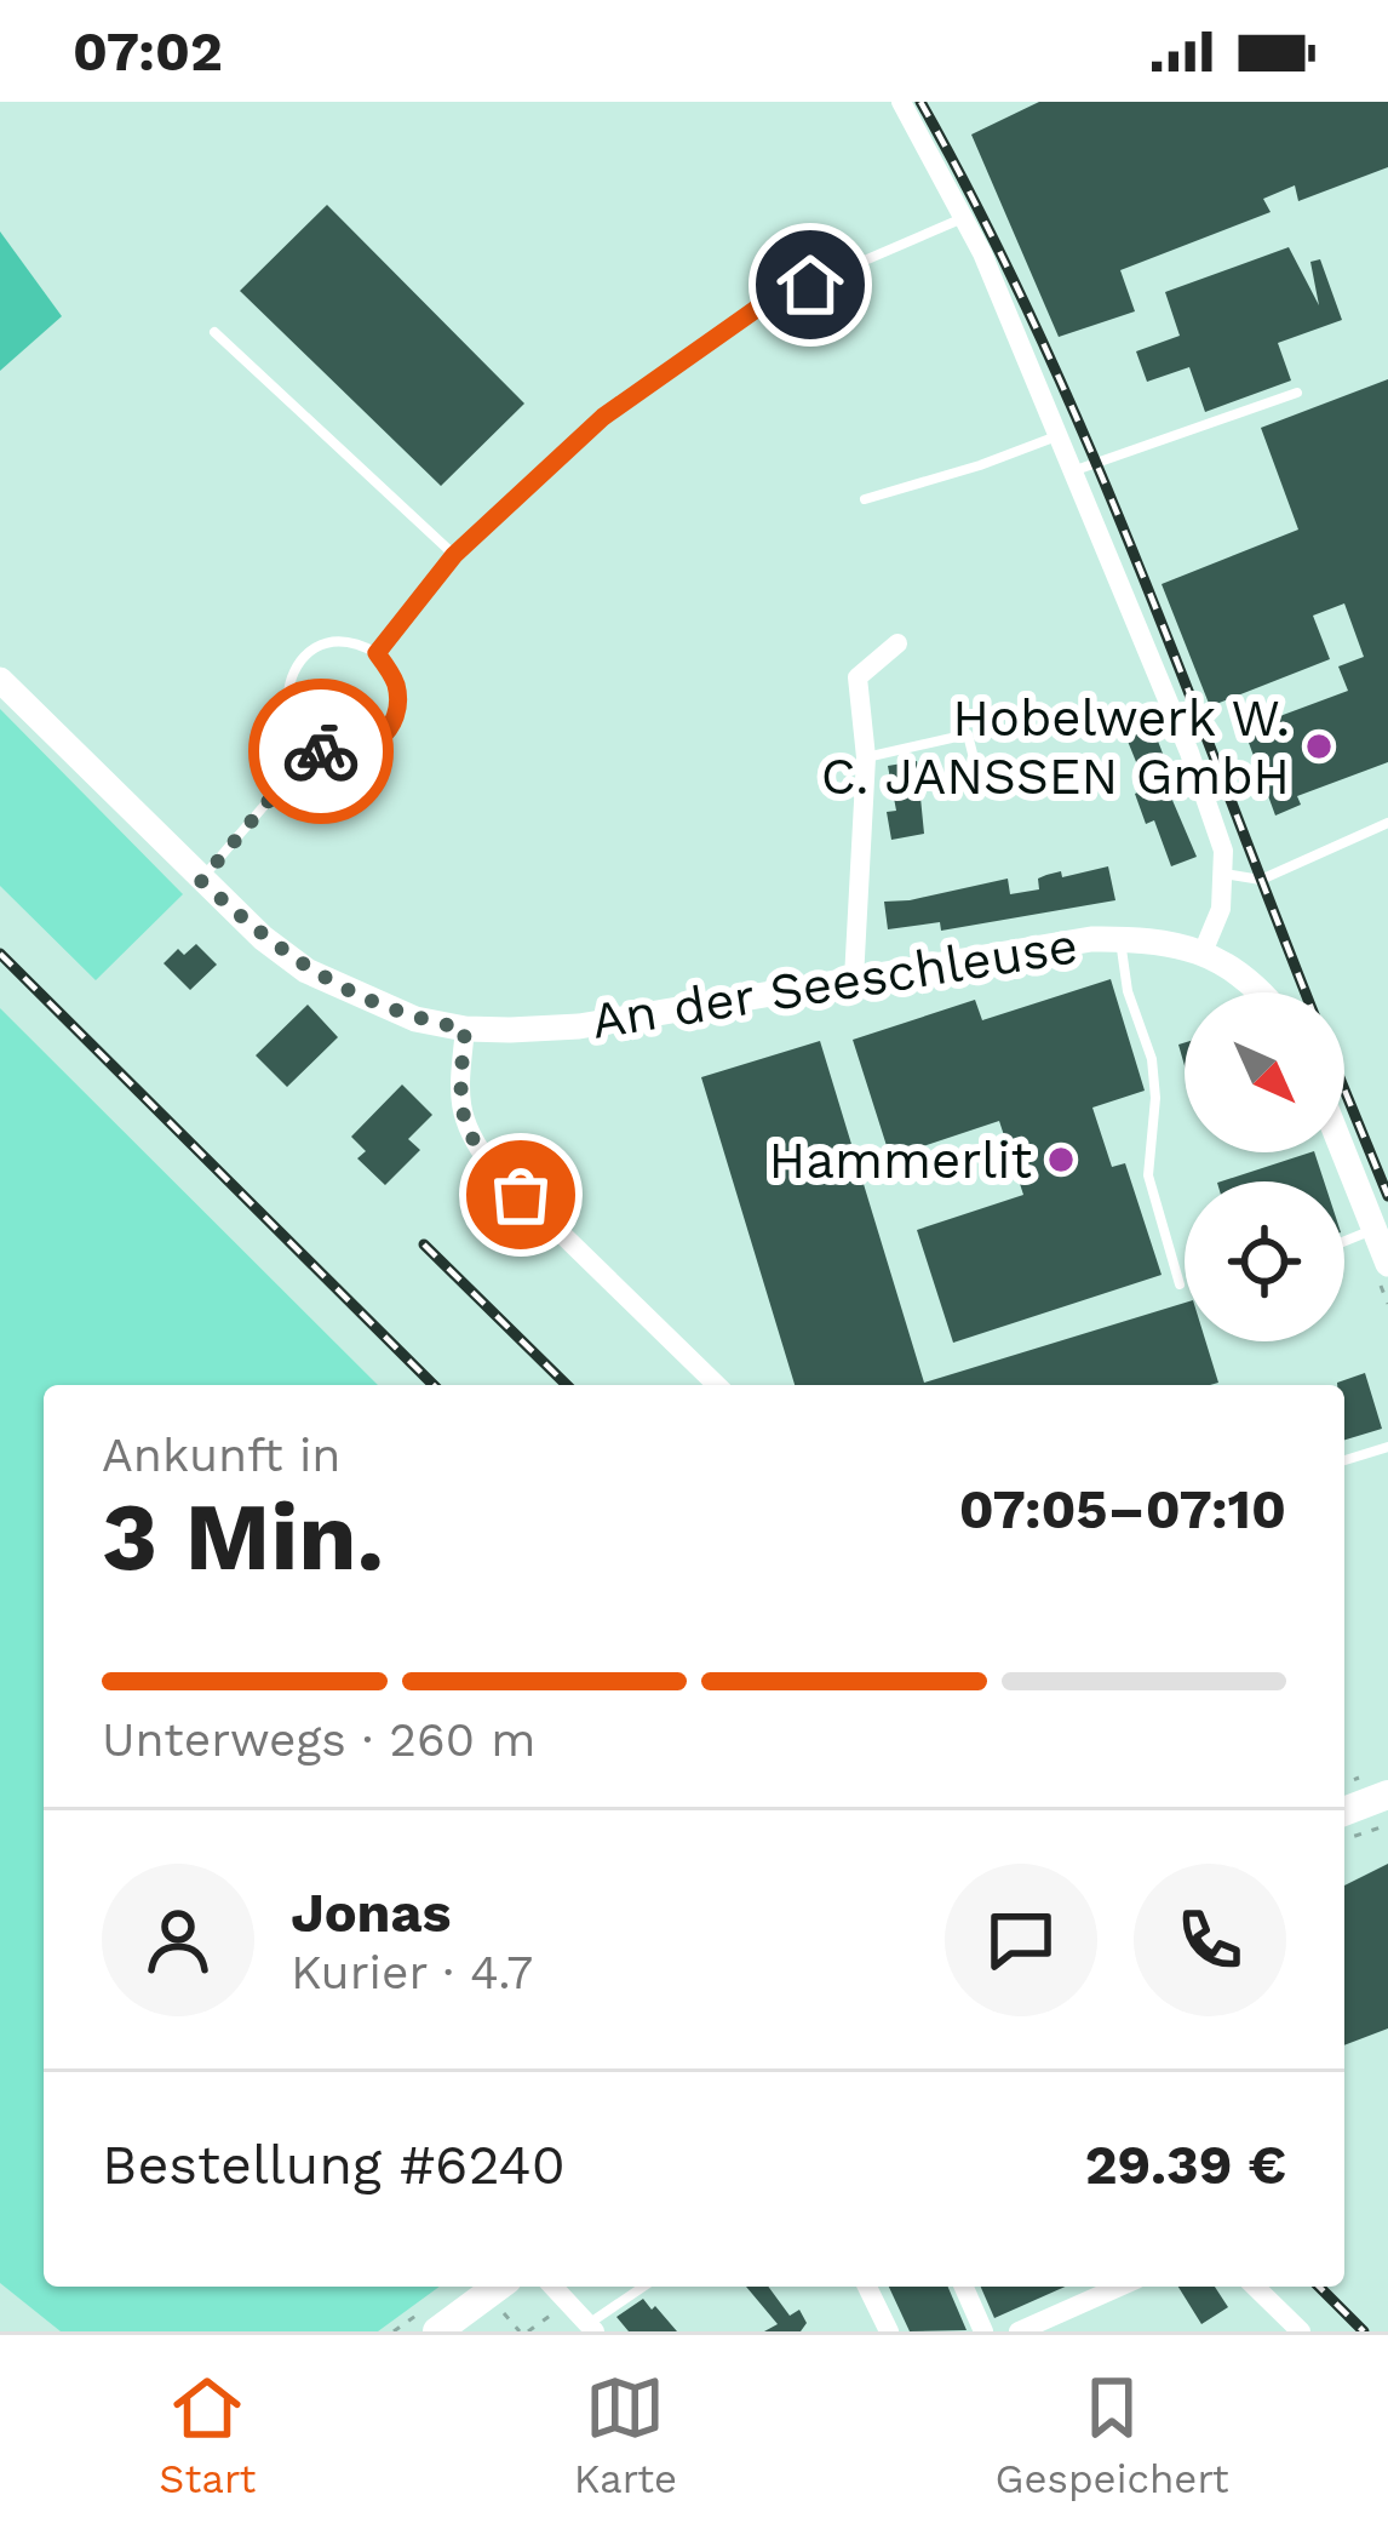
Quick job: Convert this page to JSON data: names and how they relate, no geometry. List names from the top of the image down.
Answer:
{
  "streets": {
    "street": ["An der Seeschleuse"]
  },
  "places": ["Hobelwerk W. C. JANSSEN GmbH", "Hammerlit"],
  "north": "bottom right",
  "page": {
    "status": "07:02",
    "heading": ["3 Min.", "Ankunft in", "07:05–07:10"],
    "panel": [
      "Jonas",
      "Kurier · 4.7",
      "Bestellung #6240",
      "29.39 €"
    ],
    "bar": "Unterwegs · 260 m",
    "tabs": ["Start", "Karte", "Gespeichert"]
  }
}
